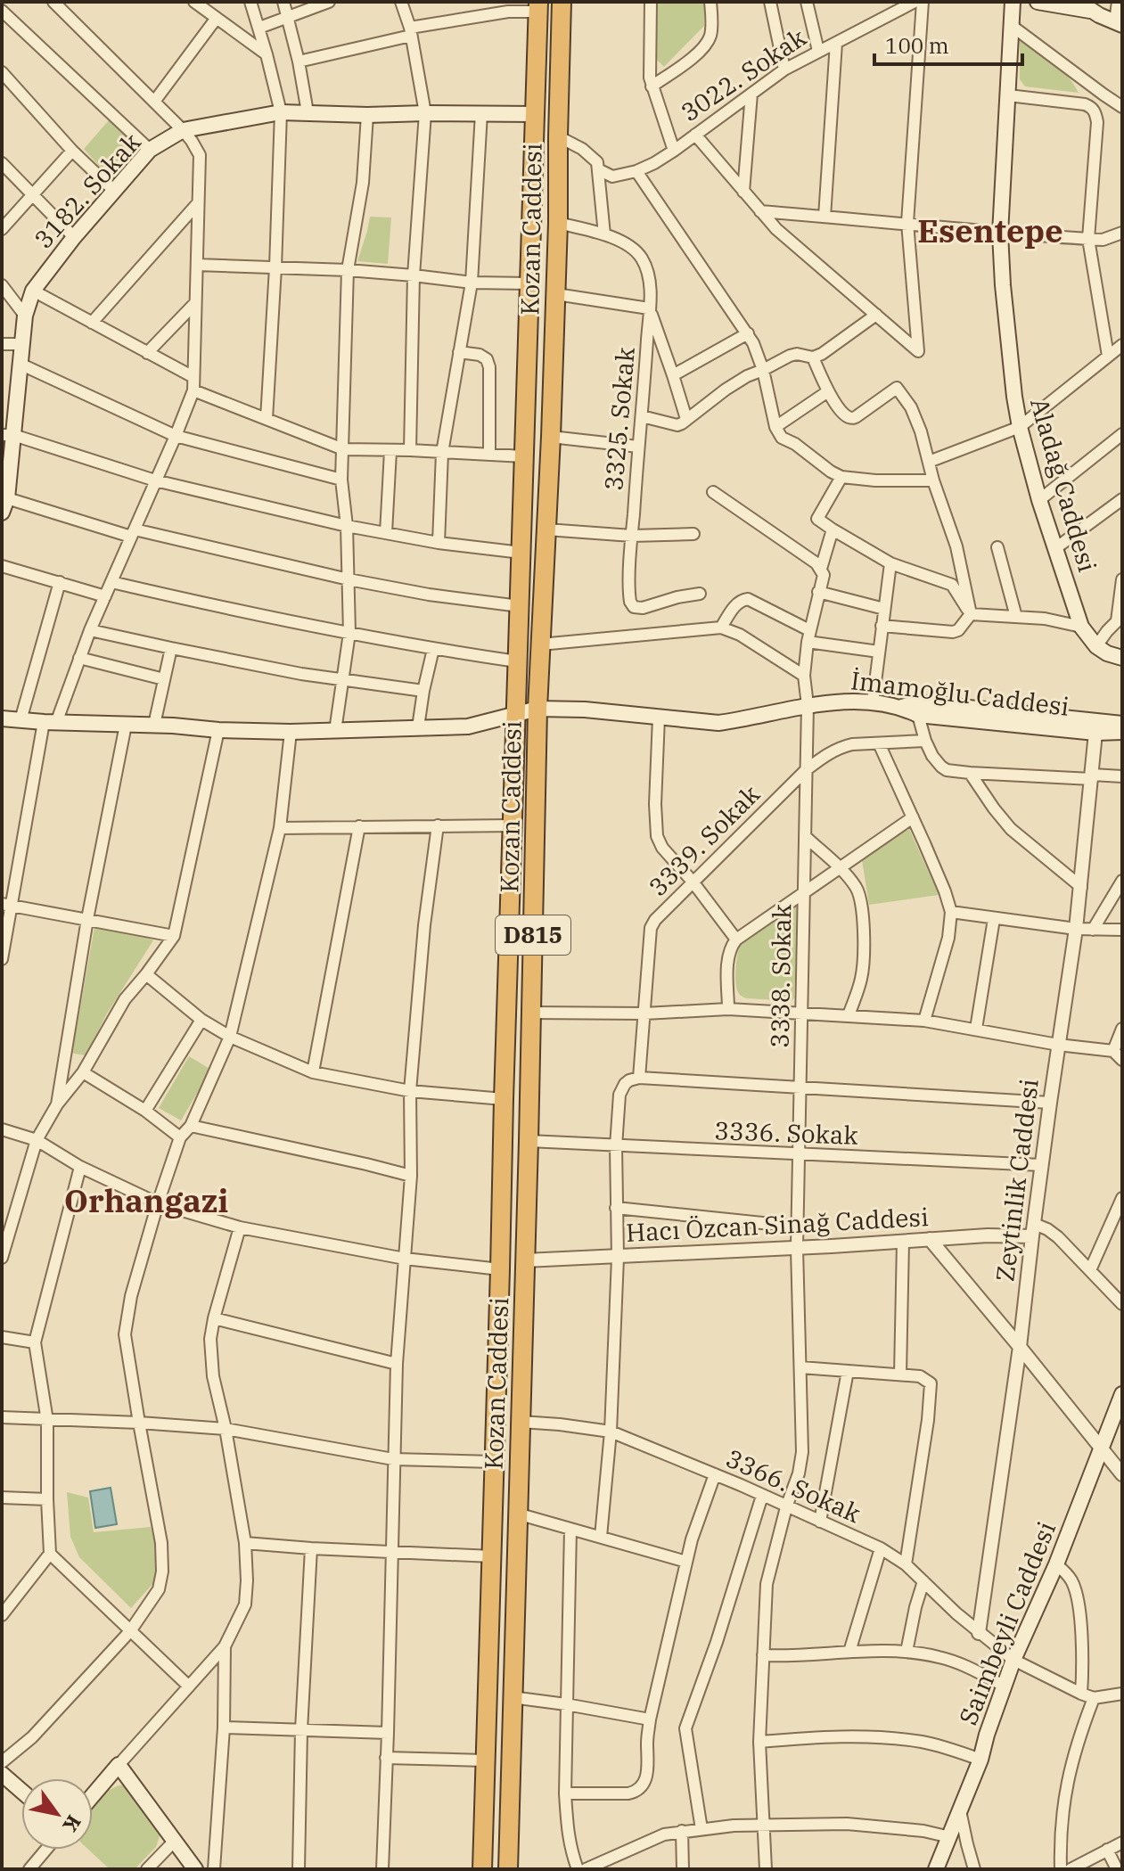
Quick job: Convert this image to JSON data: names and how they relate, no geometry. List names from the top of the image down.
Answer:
{
  "streets": {
    "highway": ["Kozan Caddesi", "D815"],
    "main road": [
      "3182. Sokak",
      "Aladağ Caddesi",
      "İmamoğlu Caddesi",
      "Saimbeyli Caddesi"
    ],
    "street": [
      "3022. Sokak",
      "3325. Sokak",
      "3339. Sokak",
      "3338. Sokak",
      "3336. Sokak",
      "Zeytinlik Caddesi",
      "Hacı Özcan Sinağ Caddesi",
      "3366. Sokak"
    ]
  },
  "crossings": [
    ["3182. Sokak", "Kozan Caddesi"],
    ["Kozan Caddesi", "3325. Sokak"],
    ["Kozan Caddesi", "İmamoğlu Caddesi"],
    ["Kozan Caddesi", "3336. Sokak"],
    ["Kozan Caddesi", "Hacı Özcan Sinağ Caddesi"],
    ["Kozan Caddesi", "3366. Sokak"],
    ["İmamoğlu Caddesi", "3338. Sokak"],
    ["İmamoğlu Caddesi", "Zeytinlik Caddesi"],
    ["3339. Sokak", "3338. Sokak"],
    ["3338. Sokak", "3336. Sokak"],
    ["3338. Sokak", "Hacı Özcan Sinağ Caddesi"],
    ["3338. Sokak", "3366. Sokak"],
    ["3336. Sokak", "Zeytinlik Caddesi"],
    ["Zeytinlik Caddesi", "Hacı Özcan Sinağ Caddesi"],
    ["Zeytinlik Caddesi", "3366. Sokak"],
    ["3366. Sokak", "Saimbeyli Caddesi"]
  ],
  "districts": ["Esentepe", "Orhangazi"],
  "scale_bar": "100 m",
  "north": "bottom right"
}
